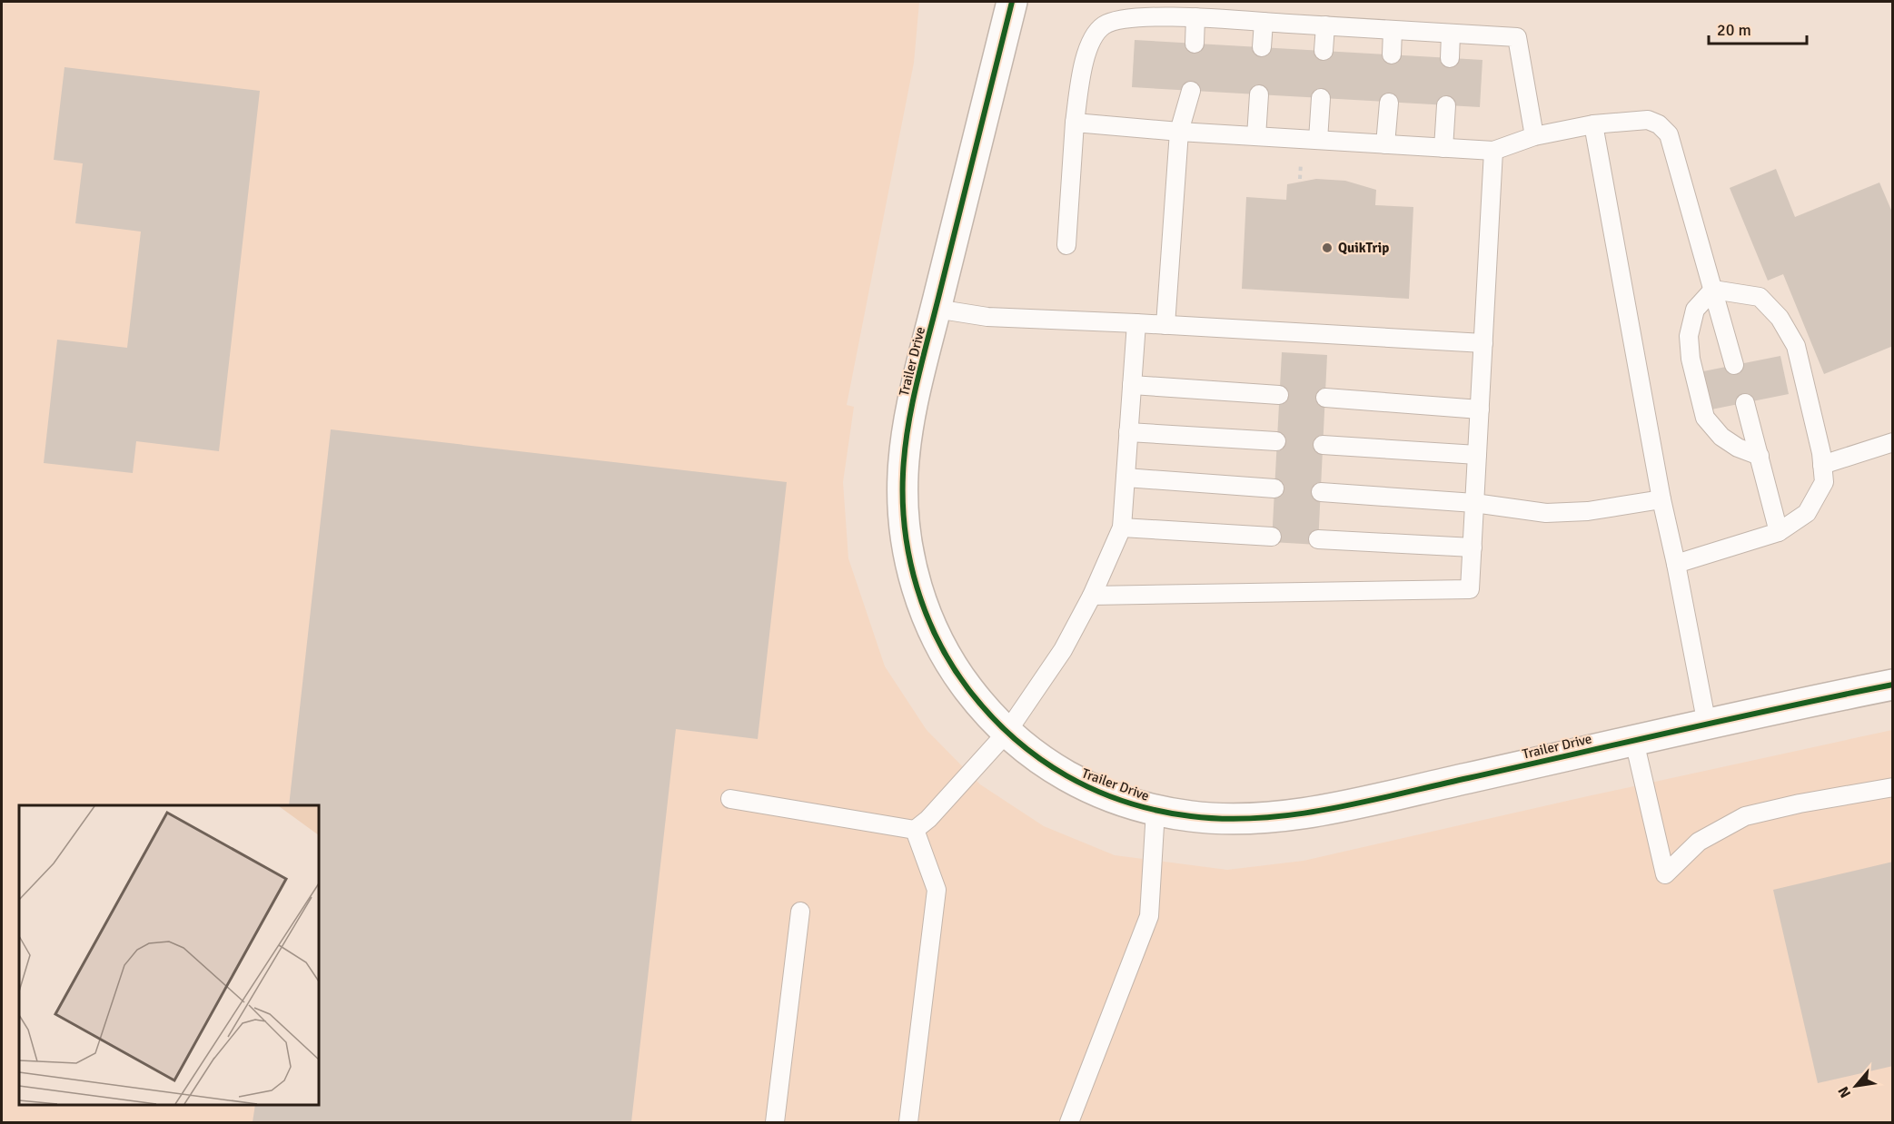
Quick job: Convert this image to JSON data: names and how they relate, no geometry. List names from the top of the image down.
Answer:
{
  "streets": {
    "street": ["Trailer Drive"]
  },
  "places": ["QuikTrip"],
  "scale_bar": "20 m",
  "north": "bottom left"
}
